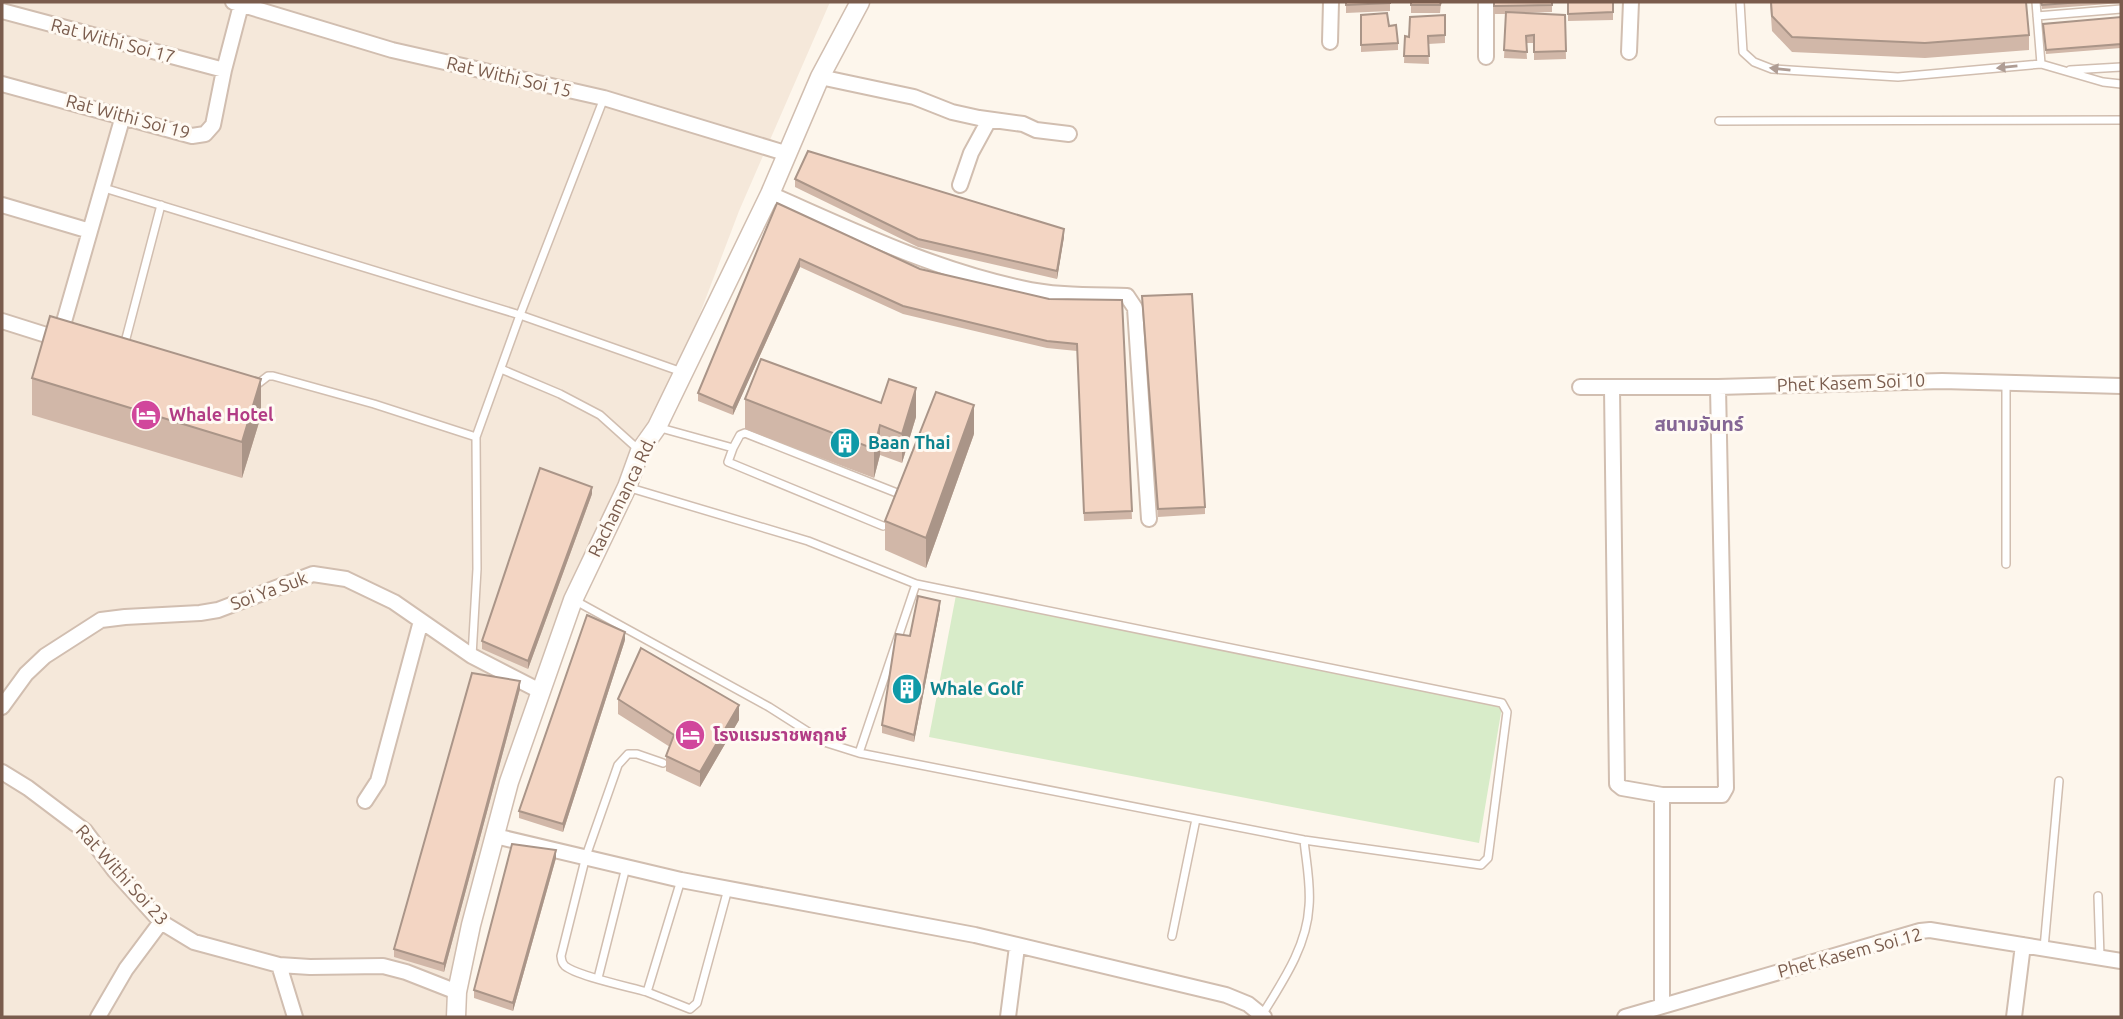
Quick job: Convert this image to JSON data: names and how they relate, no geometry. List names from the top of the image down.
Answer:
{
  "streets": {
    "street": [
      "Rat Withi Soi 17",
      "Rat Withi Soi 15",
      "Rat Withi Soi 19",
      "Phet Kasem Soi 10",
      "Rachamanca Rd.",
      "Soi Ya Suk",
      "Rat Withi Soi 23",
      "Phet Kasem Soi 12"
    ]
  },
  "crossings": [
    ["Rat Withi Soi 17", "Rat Withi Soi 19"],
    ["Rat Withi Soi 15", "Rat Withi Soi 19"],
    ["Rat Withi Soi 15", "Rachamanca Rd."],
    ["Rachamanca Rd.", "Soi Ya Suk"],
    ["Rachamanca Rd.", "Rat Withi Soi 23"]
  ],
  "districts": ["สนามจันทร์"],
  "places": {
    "hotel": ["Whale Hotel", "โรงแรมราชพฤกษ์"],
    "building": ["Baan Thai", "Whale Golf"]
  }
}
